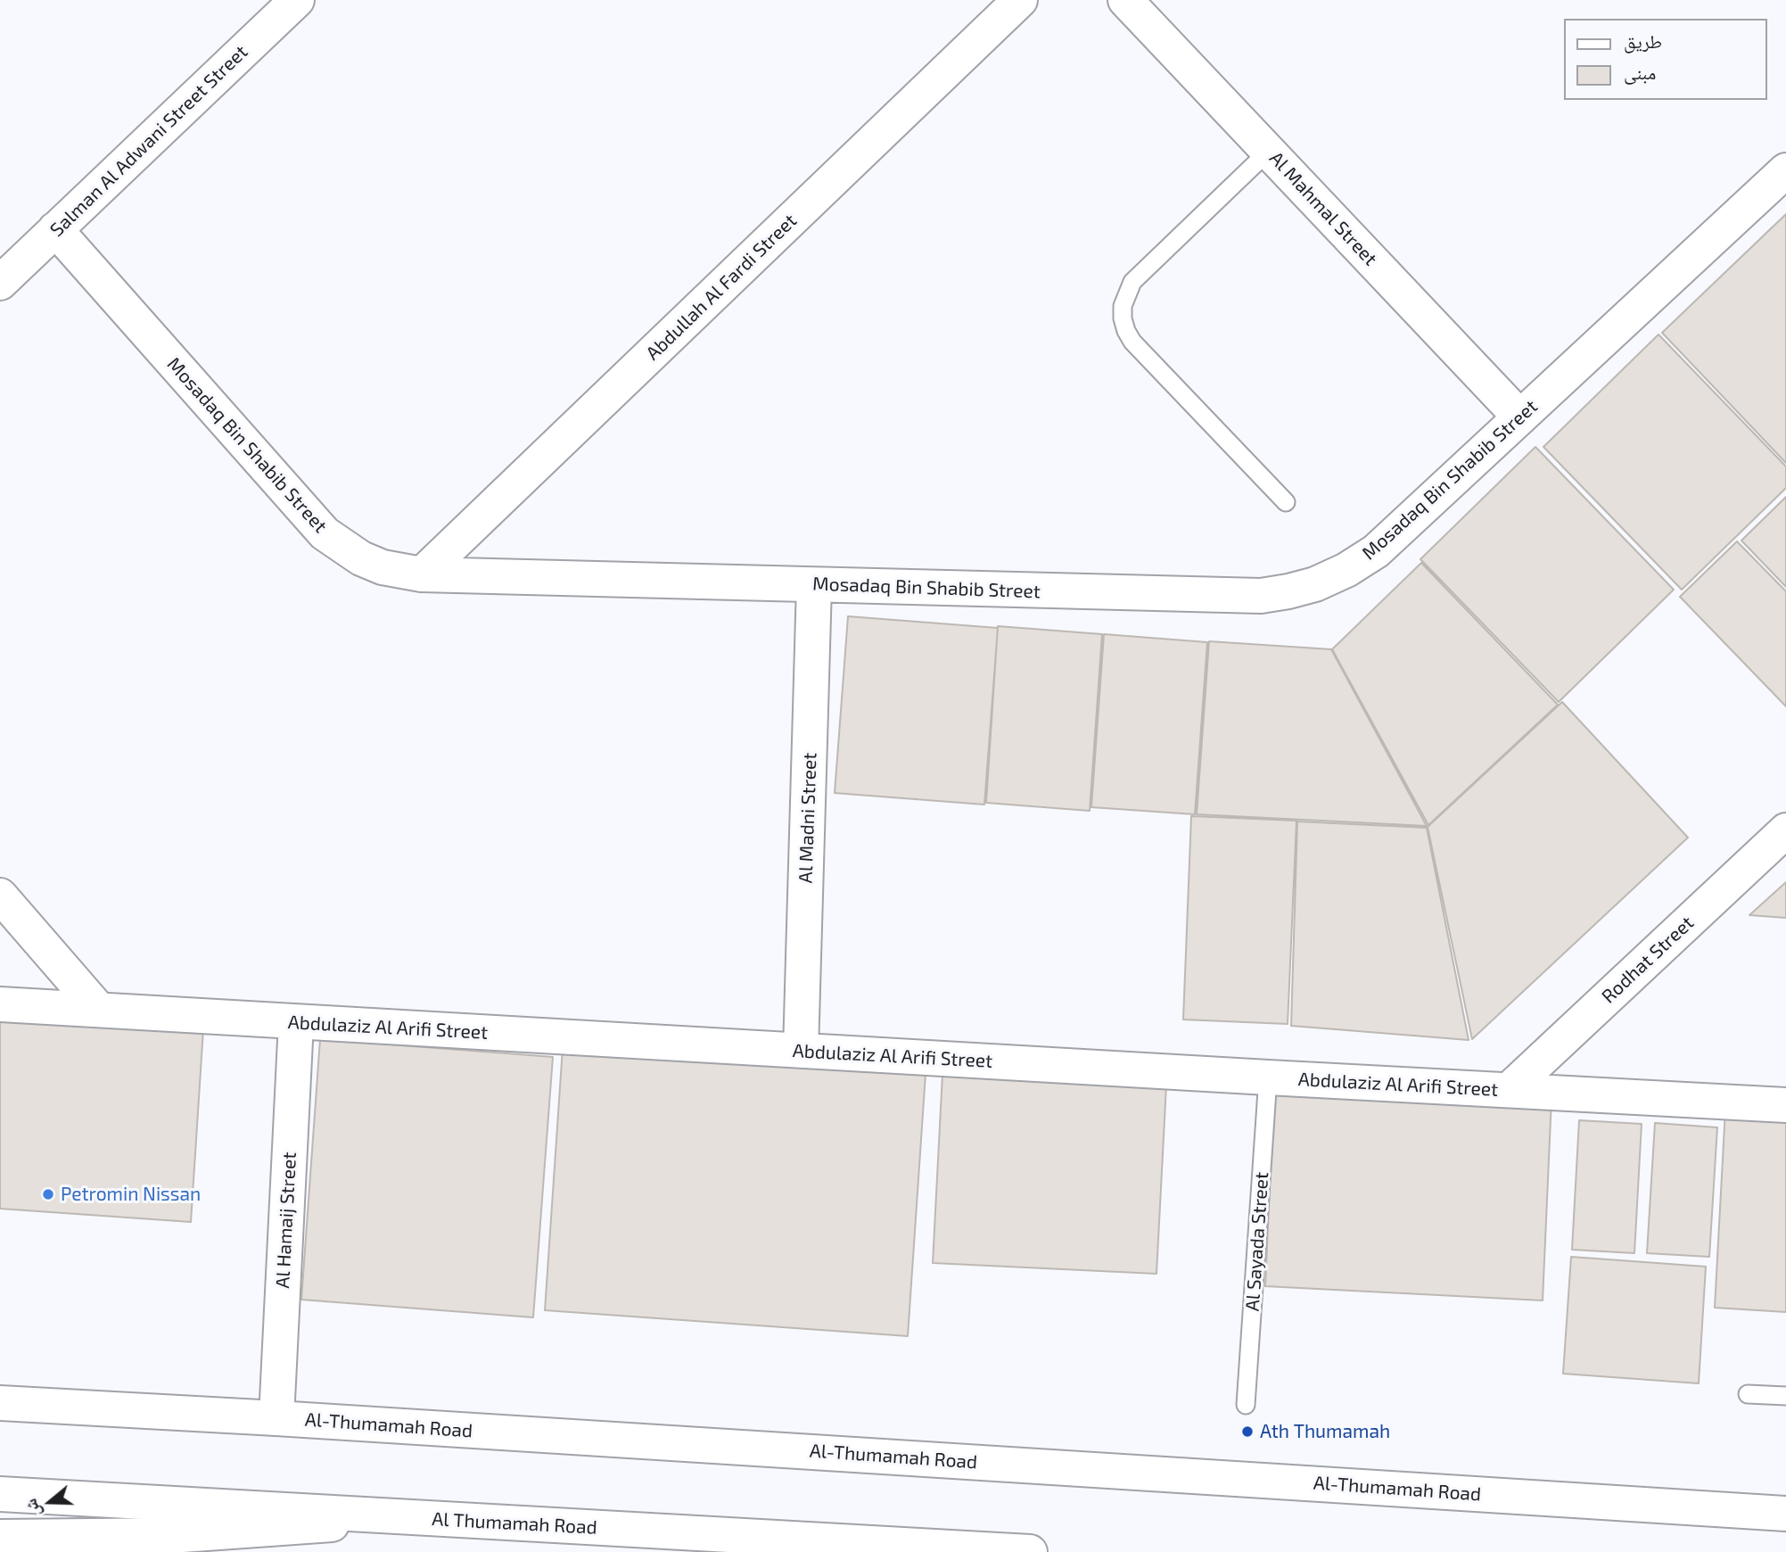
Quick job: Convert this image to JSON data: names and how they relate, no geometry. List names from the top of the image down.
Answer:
{
  "streets": {
    "street": [
      "Salman Al Adwani Street Street",
      "Al Mahmal Street",
      "Abdullah Al Fardi Street",
      "Mosadaq Bin Shabib Street",
      "Al Madni Street",
      "Rodhat Street",
      "Abdulaziz Al Arifi Street",
      "Al Hamaij Street",
      "Al-Thumamah Road",
      "Al Thumamah Road"
    ],
    "lane": ["Al Sayada Street"]
  },
  "crossings": [
    ["Salman Al Adwani Street Street", "Mosadaq Bin Shabib Street"],
    ["Al Mahmal Street", "Mosadaq Bin Shabib Street"],
    ["Abdullah Al Fardi Street", "Mosadaq Bin Shabib Street"],
    ["Mosadaq Bin Shabib Street", "Al Madni Street"],
    ["Al Madni Street", "Abdulaziz Al Arifi Street"],
    ["Rodhat Street", "Abdulaziz Al Arifi Street"],
    ["Abdulaziz Al Arifi Street", "Al Hamaij Street"],
    ["Abdulaziz Al Arifi Street", "Al Sayada Street"],
    ["Al Hamaij Street", "Al-Thumamah Road"]
  ],
  "places": ["Petromin Nissan", "Ath Thumamah"],
  "legend": ["طريق", "مبنى"],
  "north": "left"
}
